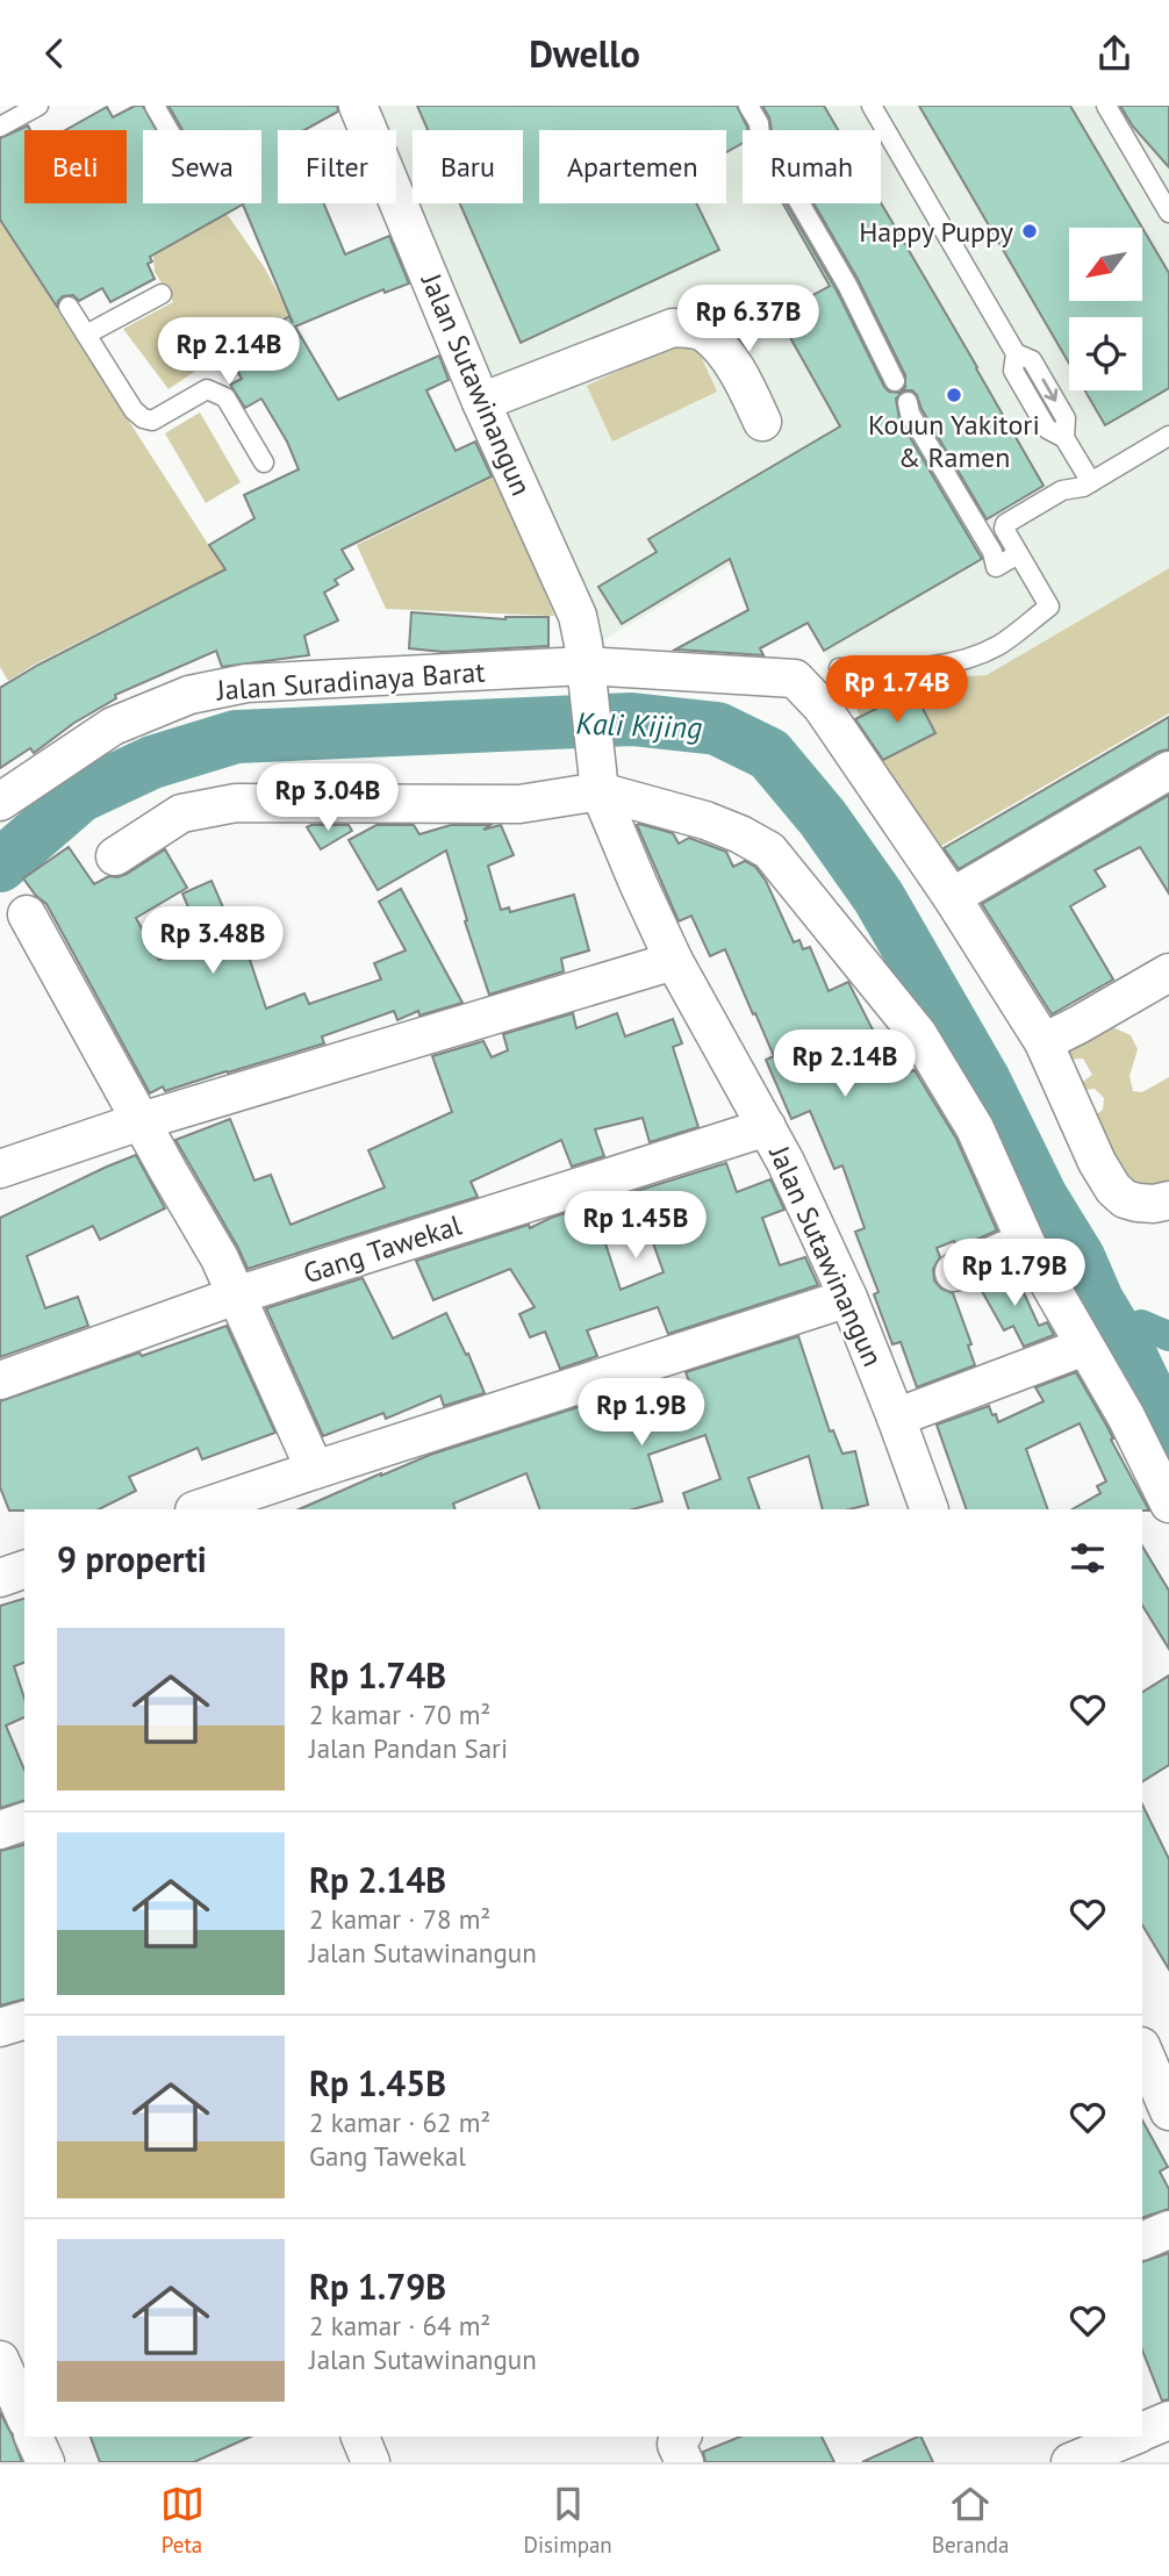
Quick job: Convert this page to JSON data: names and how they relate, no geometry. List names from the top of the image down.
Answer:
{
  "streets": {
    "street": ["Jalan Sutawinangun", "Jalan Suradinaya Barat", "Gang Tawekal"]
  },
  "crossings": [
    ["Jalan Sutawinangun", "Jalan Suradinaya Barat"],
    ["Jalan Sutawinangun", "Gang Tawekal"]
  ],
  "water": ["Kali Kijing"],
  "places": ["Happy Puppy", "Kouun Yakitori & Ramen"],
  "north": "bottom left",
  "page": {
    "header": "Dwello",
    "chip": [
      "Beli",
      "Sewa",
      "Filter",
      "Baru",
      "Apartemen",
      "Rumah"
    ],
    "price": [
      "Rp 6.37B",
      "Rp 2.14B",
      "Rp 1.74B",
      "Rp 3.04B",
      "Rp 3.48B",
      "Rp 2.14B",
      "Rp 1.45B",
      "Rp 1.79B",
      "Rp 1.9B"
    ],
    "heading": "9 properti",
    "list": [
      {
        "name": "Rp 1.74B",
        "note": "2 kamar · 70 m² · Jalan Pandan Sari"
      },
      {
        "name": "Rp 2.14B",
        "note": "2 kamar · 78 m² · Jalan Sutawinangun"
      },
      {
        "name": "Rp 1.45B",
        "note": "2 kamar · 62 m² · Gang Tawekal"
      },
      {
        "name": "Rp 1.79B",
        "note": "2 kamar · 64 m² · Jalan Sutawinangun"
      }
    ],
    "tabs": ["Peta", "Disimpan", "Beranda"]
  }
}
